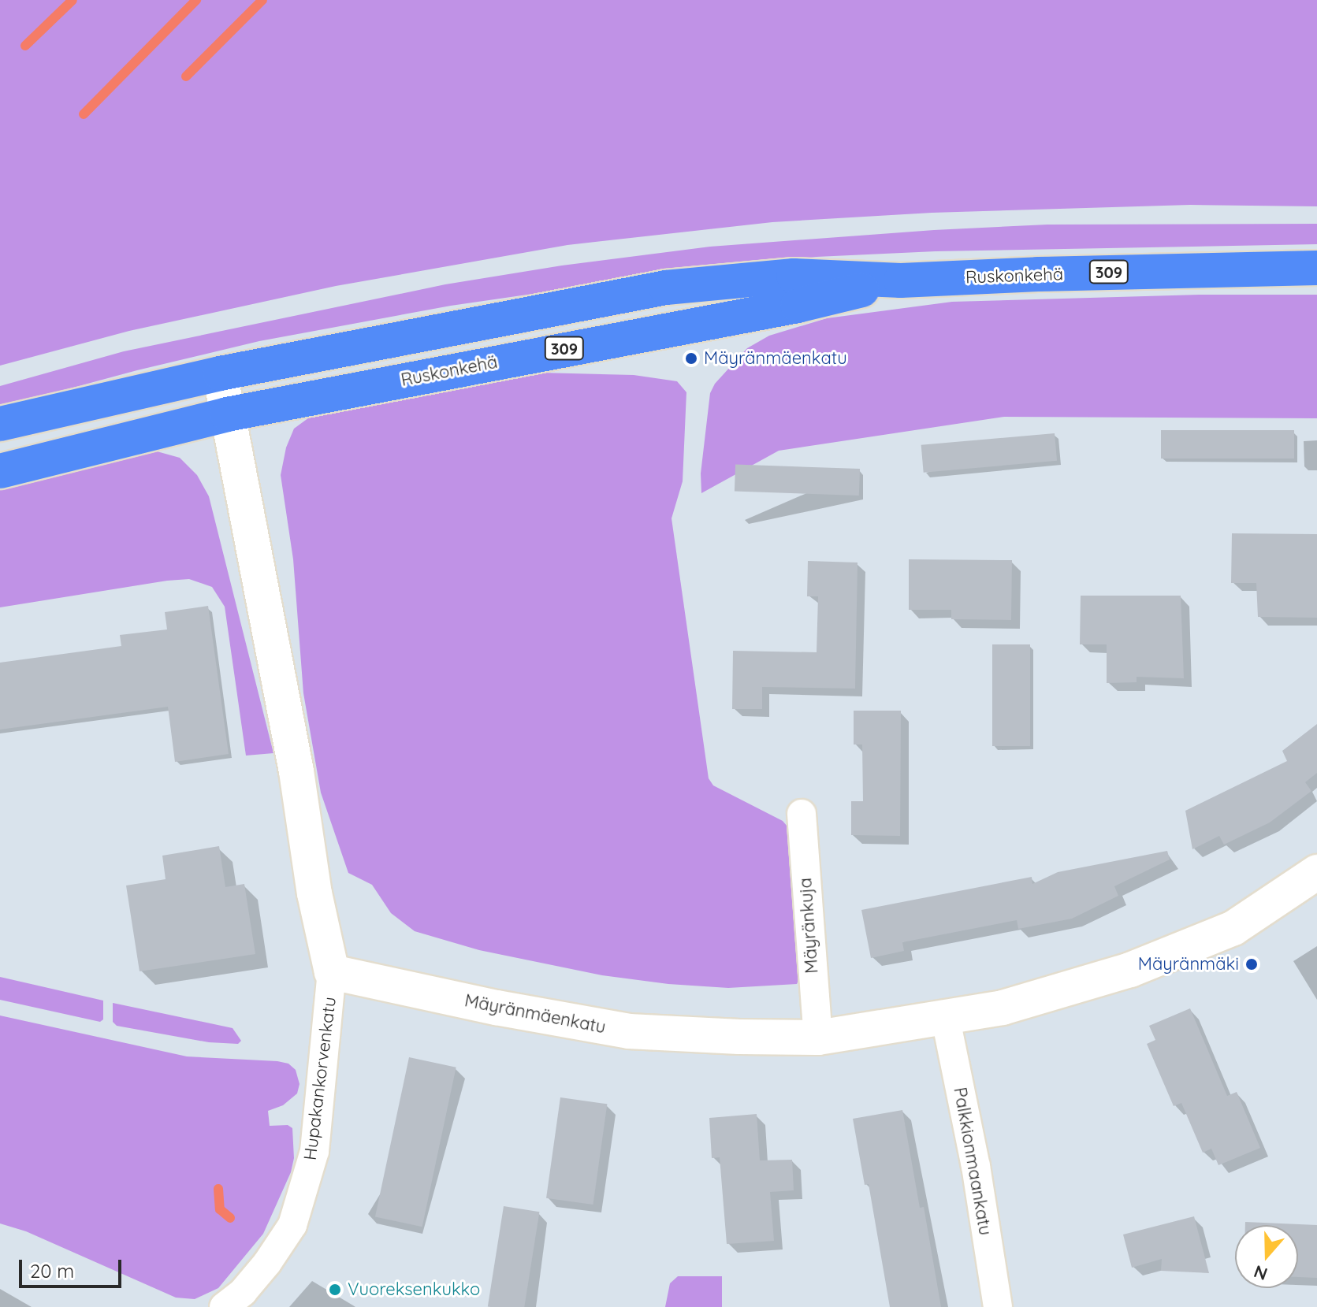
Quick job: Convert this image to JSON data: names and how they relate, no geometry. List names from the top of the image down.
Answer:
{
  "streets": {
    "main road": ["309", "Ruskonkehä"],
    "street": [
      "Mäyränkuja",
      "Mäyränmäenkatu",
      "Hupakankorvenkatu",
      "Palkkionmaankatu"
    ]
  },
  "crossings": [
    ["Mäyränkuja", "Mäyränmäenkatu"],
    ["Mäyränmäenkatu", "Hupakankorvenkatu"],
    ["Mäyränmäenkatu", "Palkkionmaankatu"]
  ],
  "places": ["Mäyränmäenkatu", "Mäyränmäki", "Vuoreksenkukko"],
  "scale_bar": "20 m",
  "north": "bottom"
}
